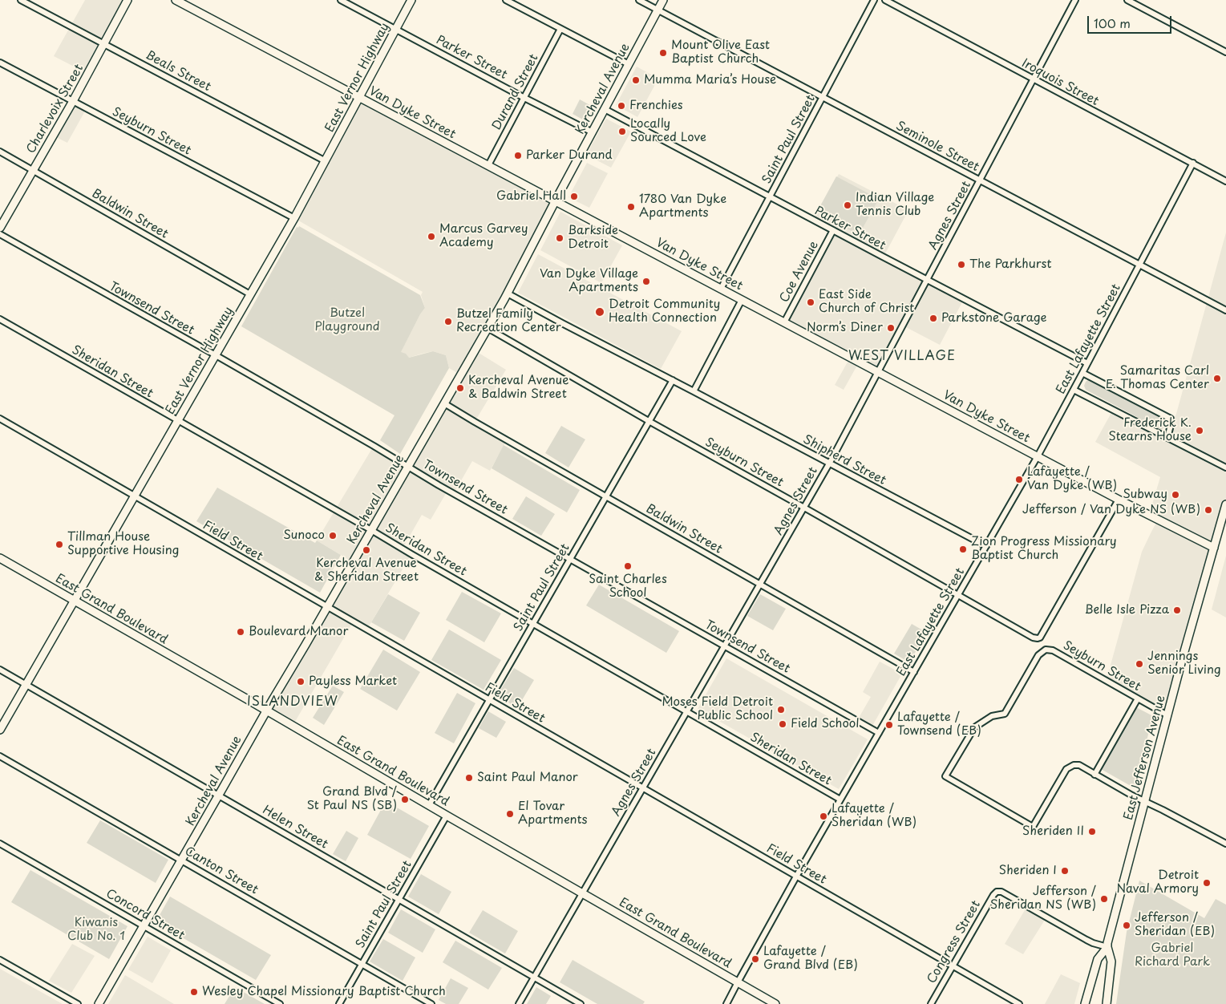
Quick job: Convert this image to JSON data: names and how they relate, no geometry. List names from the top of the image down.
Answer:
{
  "streets": {
    "main road": [
      "East Vernor Highway",
      "Kercheval Avenue",
      "Charlevoix Street",
      "Van Dyke Street",
      "East Grand Boulevard",
      "East Jefferson Avenue"
    ],
    "street": [
      "Parker Street",
      "Beals Street",
      "Iroquois Street",
      "Durand Street",
      "Seyburn Street",
      "Saint Paul Street",
      "Seminole Street",
      "Baldwin Street",
      "Agnes Street",
      "Coe Avenue",
      "Townsend Street",
      "East Lafayette Street",
      "Sheridan Street",
      "Shipherd Street",
      "Field Street",
      "Helen Street",
      "Canton Street",
      "Concord Street",
      "Congress Street"
    ]
  },
  "crossings": [
    ["Parker Street", "East Vernor Highway"],
    ["Parker Street", "Kercheval Avenue"],
    ["Parker Street", "Durand Street"],
    ["Parker Street", "Saint Paul Street"],
    ["Parker Street", "Agnes Street"],
    ["Parker Street", "Coe Avenue"],
    ["Parker Street", "East Lafayette Street"],
    ["Beals Street", "East Vernor Highway"],
    ["Beals Street", "Charlevoix Street"],
    ["East Vernor Highway", "Van Dyke Street"],
    ["East Vernor Highway", "Seyburn Street"],
    ["East Vernor Highway", "Baldwin Street"],
    ["East Vernor Highway", "Townsend Street"],
    ["East Vernor Highway", "Sheridan Street"],
    ["East Vernor Highway", "Field Street"],
    ["East Vernor Highway", "East Grand Boulevard"],
    ["East Vernor Highway", "Helen Street"],
    ["Iroquois Street", "Agnes Street"],
    ["Iroquois Street", "East Lafayette Street"],
    ["Kercheval Avenue", "Van Dyke Street"],
    ["Kercheval Avenue", "Seyburn Street"],
    ["Kercheval Avenue", "Seminole Street"],
    ["Kercheval Avenue", "Baldwin Street"],
    ["Kercheval Avenue", "Townsend Street"],
    ["Kercheval Avenue", "Sheridan Street"],
    ["Kercheval Avenue", "Field Street"],
    ["Kercheval Avenue", "East Grand Boulevard"],
    ["Kercheval Avenue", "Helen Street"],
    ["Kercheval Avenue", "Canton Street"],
    ["Kercheval Avenue", "Concord Street"],
    ["Durand Street", "Van Dyke Street"],
    ["Charlevoix Street", "Seyburn Street"],
    ["Charlevoix Street", "Baldwin Street"],
    ["Van Dyke Street", "Seyburn Street"],
    ["Van Dyke Street", "Saint Paul Street"],
    ["Van Dyke Street", "Agnes Street"],
    ["Van Dyke Street", "Coe Avenue"],
    ["Van Dyke Street", "East Lafayette Street"],
    ["Van Dyke Street", "East Jefferson Avenue"],
    ["Seyburn Street", "Saint Paul Street"],
    ["Seyburn Street", "Agnes Street"],
    ["Seyburn Street", "East Lafayette Street"],
    ["Seyburn Street", "East Jefferson Avenue"],
    ["Saint Paul Street", "Seminole Street"],
    ["Saint Paul Street", "Baldwin Street"],
    ["Saint Paul Street", "Townsend Street"],
    ["Saint Paul Street", "Sheridan Street"],
    ["Saint Paul Street", "Shipherd Street"],
    ["Saint Paul Street", "Field Street"],
    ["Saint Paul Street", "East Grand Boulevard"],
    ["Saint Paul Street", "Helen Street"],
    ["Saint Paul Street", "Canton Street"],
    ["Seminole Street", "Agnes Street"],
    ["Seminole Street", "East Lafayette Street"],
    ["Baldwin Street", "Agnes Street"],
    ["Baldwin Street", "East Lafayette Street"],
    ["Agnes Street", "Townsend Street"],
    ["Agnes Street", "Sheridan Street"],
    ["Agnes Street", "Shipherd Street"],
    ["Agnes Street", "Field Street"],
    ["Agnes Street", "East Grand Boulevard"],
    ["Agnes Street", "Helen Street"],
    ["Townsend Street", "East Lafayette Street"],
    ["East Lafayette Street", "Sheridan Street"],
    ["East Lafayette Street", "Shipherd Street"],
    ["East Lafayette Street", "Field Street"],
    ["East Lafayette Street", "East Grand Boulevard"],
    ["Field Street", "Congress Street"],
    ["East Jefferson Avenue", "Congress Street"]
  ],
  "districts": ["WEST VILLAGE", "ISLANDVIEW"],
  "parks": ["Butzel Playground", "Kiwanis Club No. 1", "Gabriel Richard Park"],
  "places": [
    "Mount Olive East Baptist Church",
    "Mumma Maria’s House",
    "Frenchies",
    "Locally Sourced Love",
    "Parker Durand",
    "Gabriel Hall",
    "Indian Village Tennis Club",
    "1780 Van Dyke Apartments",
    "Marcus Garvey Academy",
    "Barkside Detroit",
    "The Parkhurst",
    "Van Dyke Village Apartments",
    "East Side Church of Christ",
    "Detroit Community Health Connection",
    "Parkstone Garage",
    "Butzel Family Recreation Center",
    "Norm’s Diner",
    "Samaritas Carl E. Thomas Center",
    "Kercheval Avenue & Baldwin Street",
    "Frederick K. Stearns House",
    "Lafayette / Van Dyke (WB)",
    "Subway",
    "Jefferson / Van Dyke NS (WB)",
    "Sunoco",
    "Tillman House Supportive Housing",
    "Zion Progress Missionary Baptist Church",
    "Kercheval Avenue & Sheridan Street",
    "Saint Charles School",
    "Belle Isle Pizza",
    "Boulevard Manor",
    "Jennings Senior Living",
    "Payless Market",
    "Moses Field Detroit Public School",
    "Field School",
    "Lafayette / Townsend (EB)",
    "Saint Paul Manor",
    "Grand Blvd / St Paul NS (SB)",
    "El Tovar Apartments",
    "Lafayette / Sheridan (WB)",
    "Sheriden II",
    "Sheriden I",
    "Detroit Naval Armory",
    "Jefferson / Sheridan NS (WB)",
    "Jefferson / Sheridan (EB)",
    "Lafayette / Grand Blvd (EB)",
    "Wesley Chapel Missionary Baptist Church"
  ],
  "scale_bar": "100 m"
}
